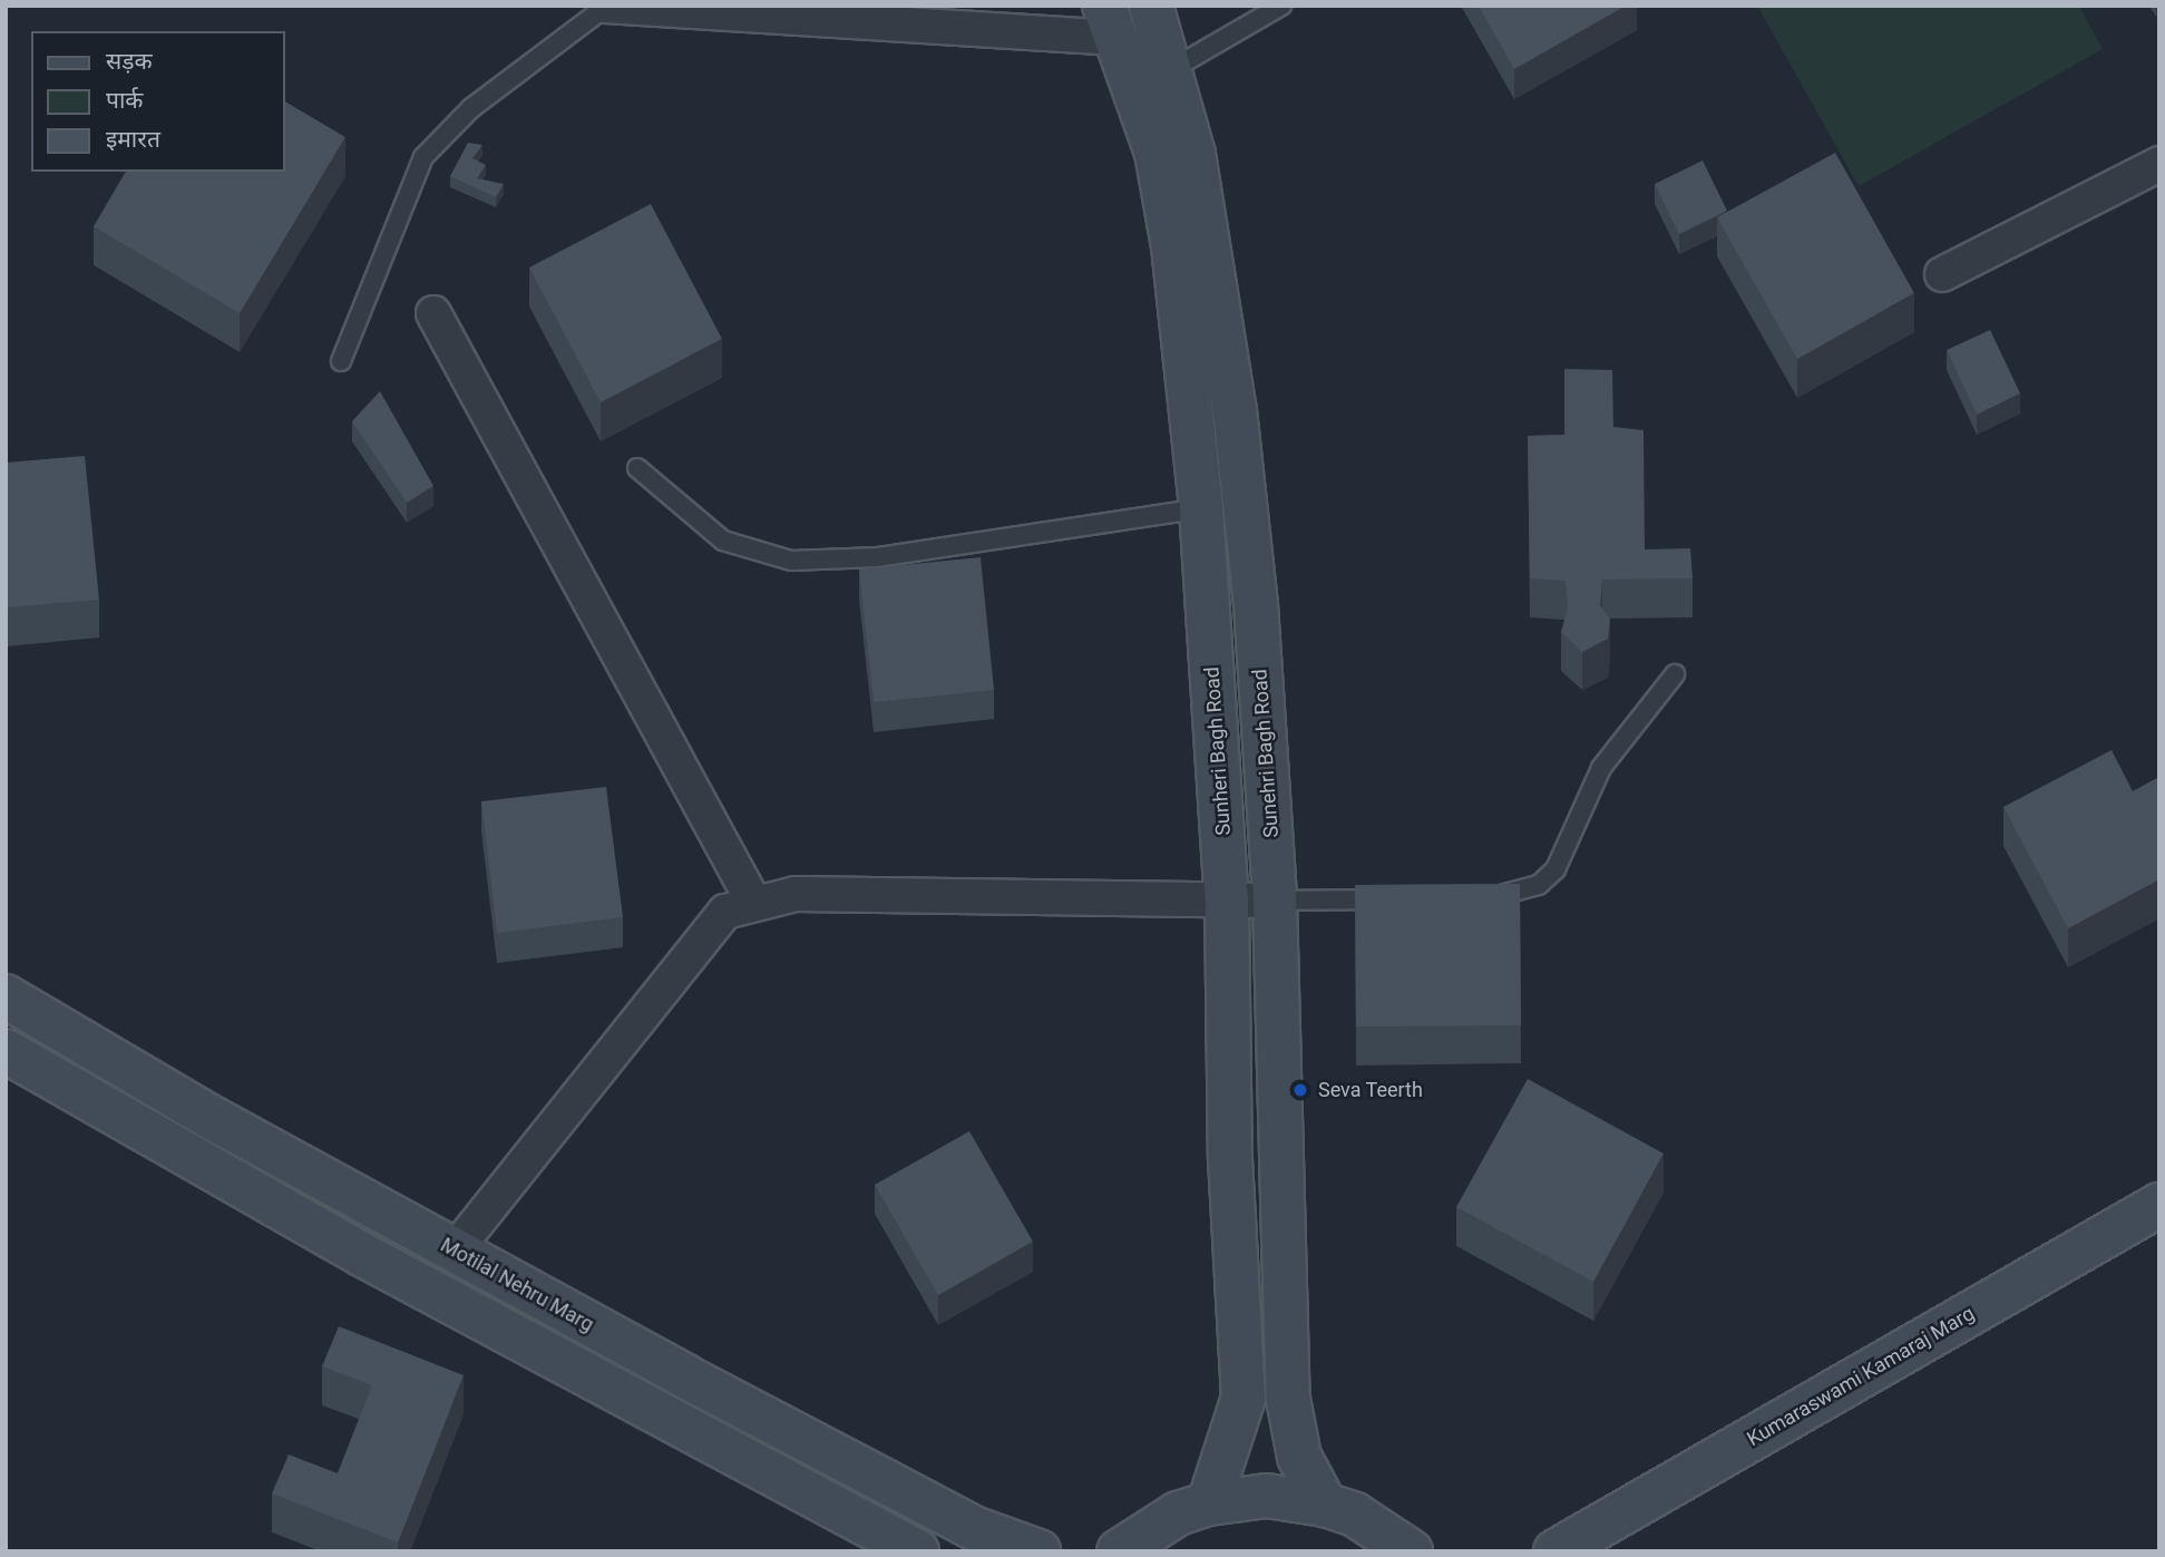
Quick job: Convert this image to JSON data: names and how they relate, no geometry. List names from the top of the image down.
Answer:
{
  "streets": {
    "main road": [
      "Sunheri Bagh Road",
      "Sunehri Bagh Road",
      "Motilal Nehru Marg",
      "Kumaraswami Kamaraj Marg"
    ]
  },
  "places": ["Seva Teerth"],
  "legend": ["सड़क", "पार्क", "इमारत"]
}
